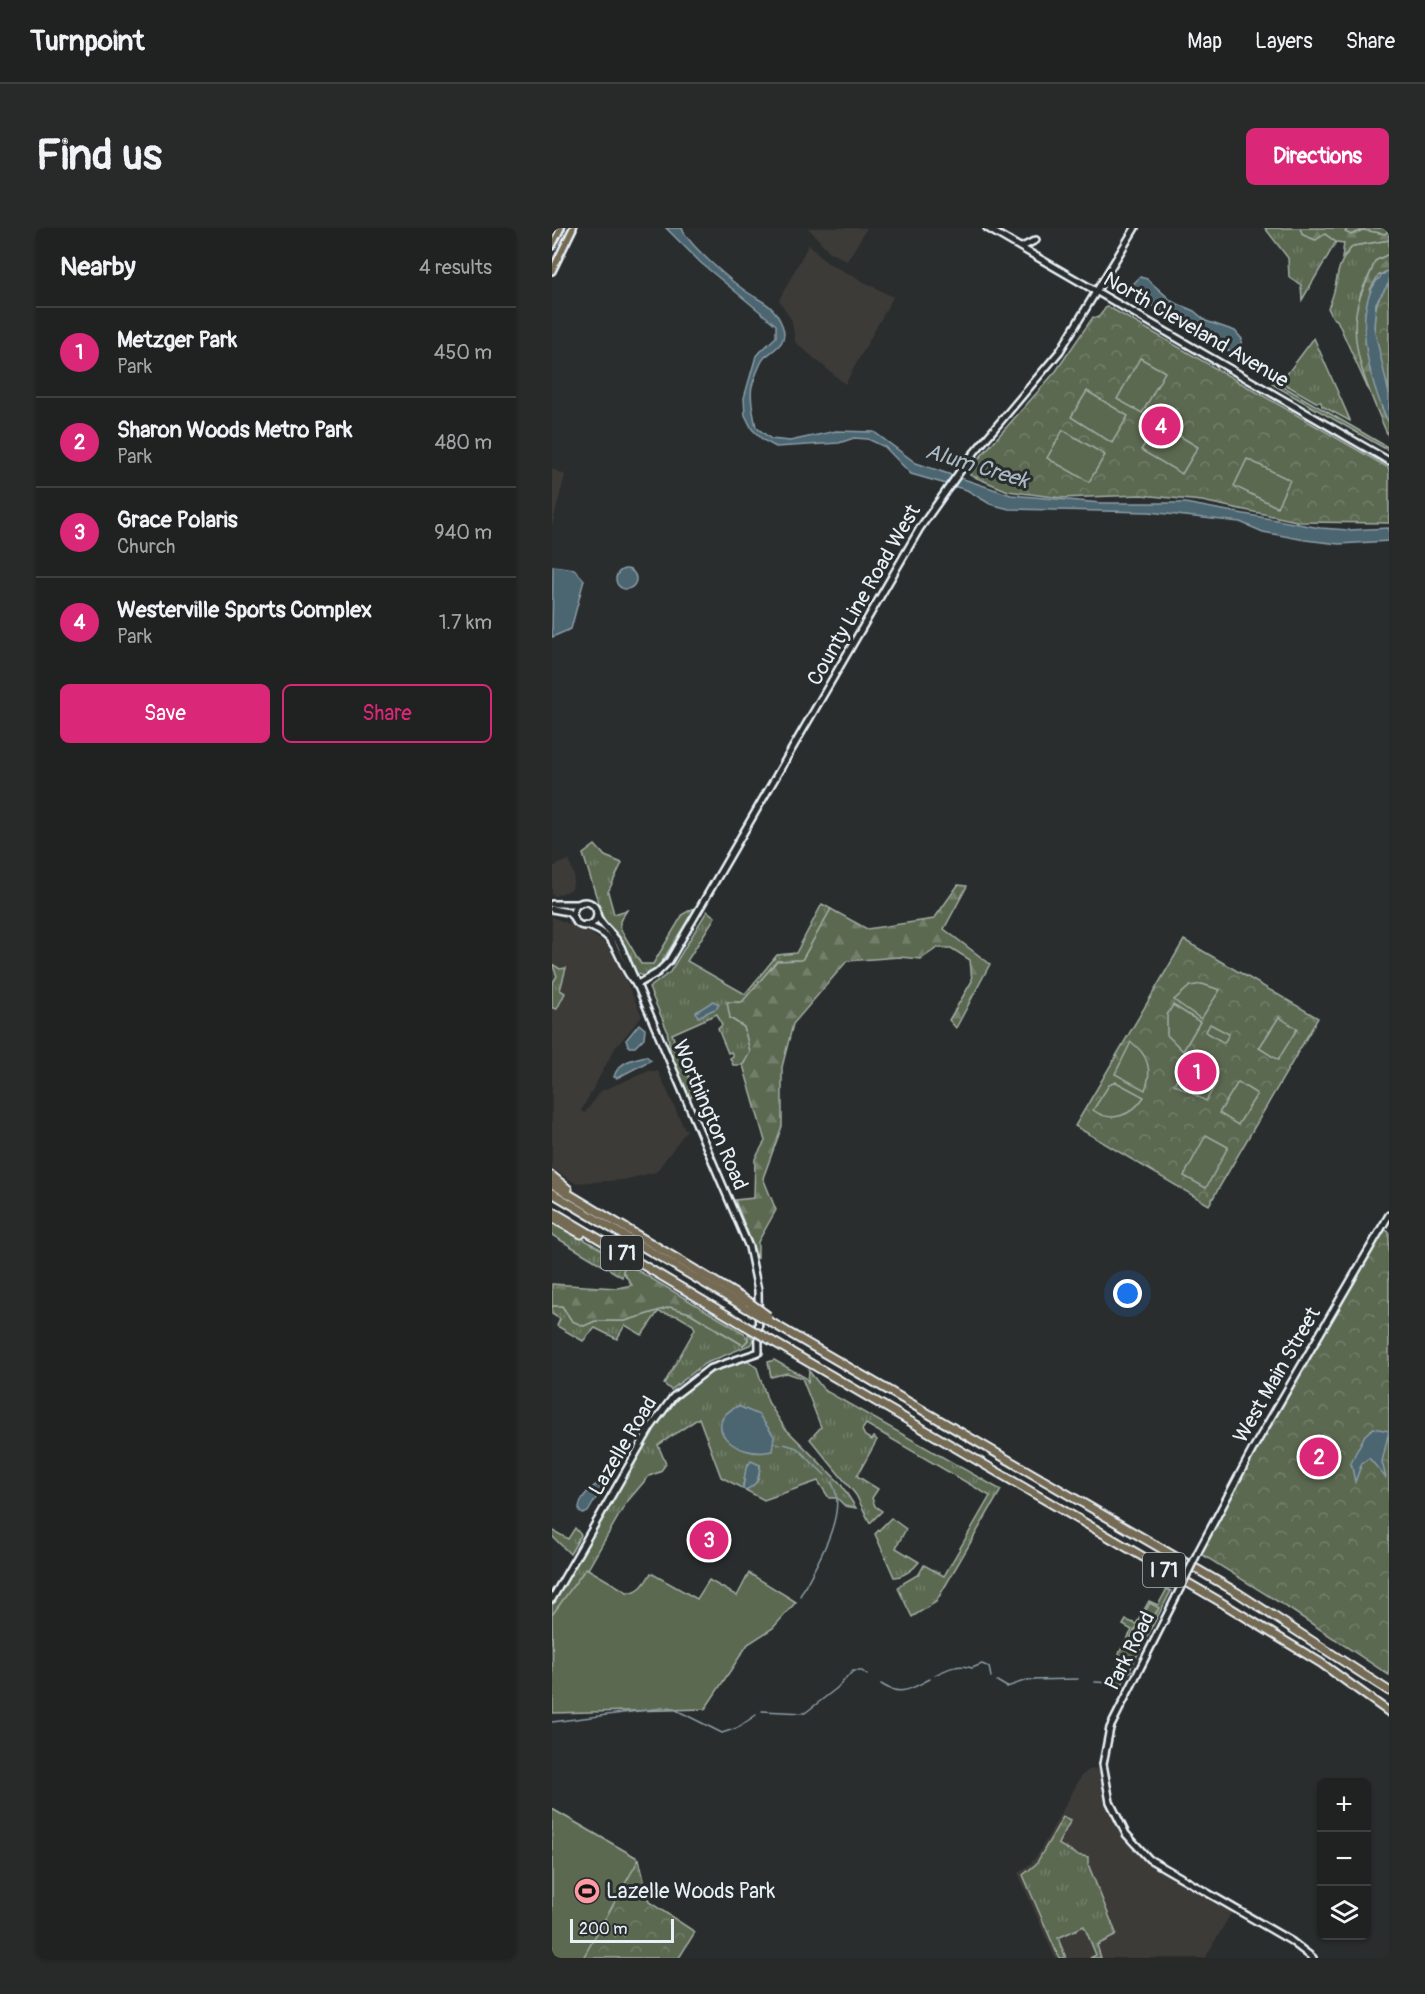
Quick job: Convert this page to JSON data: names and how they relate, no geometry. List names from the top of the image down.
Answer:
{
  "streets": {
    "highway": ["I 71"],
    "main road": [
      "North Cleveland Avenue",
      "County Line Road West",
      "Worthington Road",
      "West Main Street",
      "Lazelle Road",
      "Park Road"
    ]
  },
  "crossings": [
    ["North Cleveland Avenue", "County Line Road West"],
    ["County Line Road West", "Worthington Road"],
    ["Worthington Road", "Lazelle Road"],
    ["West Main Street", "Park Road"]
  ],
  "water": ["Alum Creek"],
  "places": {
    "sports": ["Lazelle Woods Park"]
  },
  "scale_bar": "200 m",
  "page": {
    "header": "Turnpoint",
    "nav": ["Map", "Layers", "Share"],
    "buttons": [
      "Directions",
      ["Save", "Share"]
    ],
    "title": "Find us",
    "heading": ["Nearby", "4 results"],
    "list": [
      {
        "mark": "1",
        "name": "Metzger Park",
        "note": "Park",
        "value": "450 m"
      },
      {
        "mark": "2",
        "name": "Sharon Woods Metro Park",
        "note": "Park",
        "value": "480 m"
      },
      {
        "mark": "3",
        "name": "Grace Polaris",
        "note": "Church",
        "value": "940 m"
      },
      {
        "mark": "4",
        "name": "Westerville Sports Complex",
        "note": "Park",
        "value": "1.7 km"
      }
    ],
    "pins": [
      "4",
      "1",
      "2",
      "3"
    ],
    "map_buttons": ["+", "−"],
    "scale": "200 m"
  }
}
